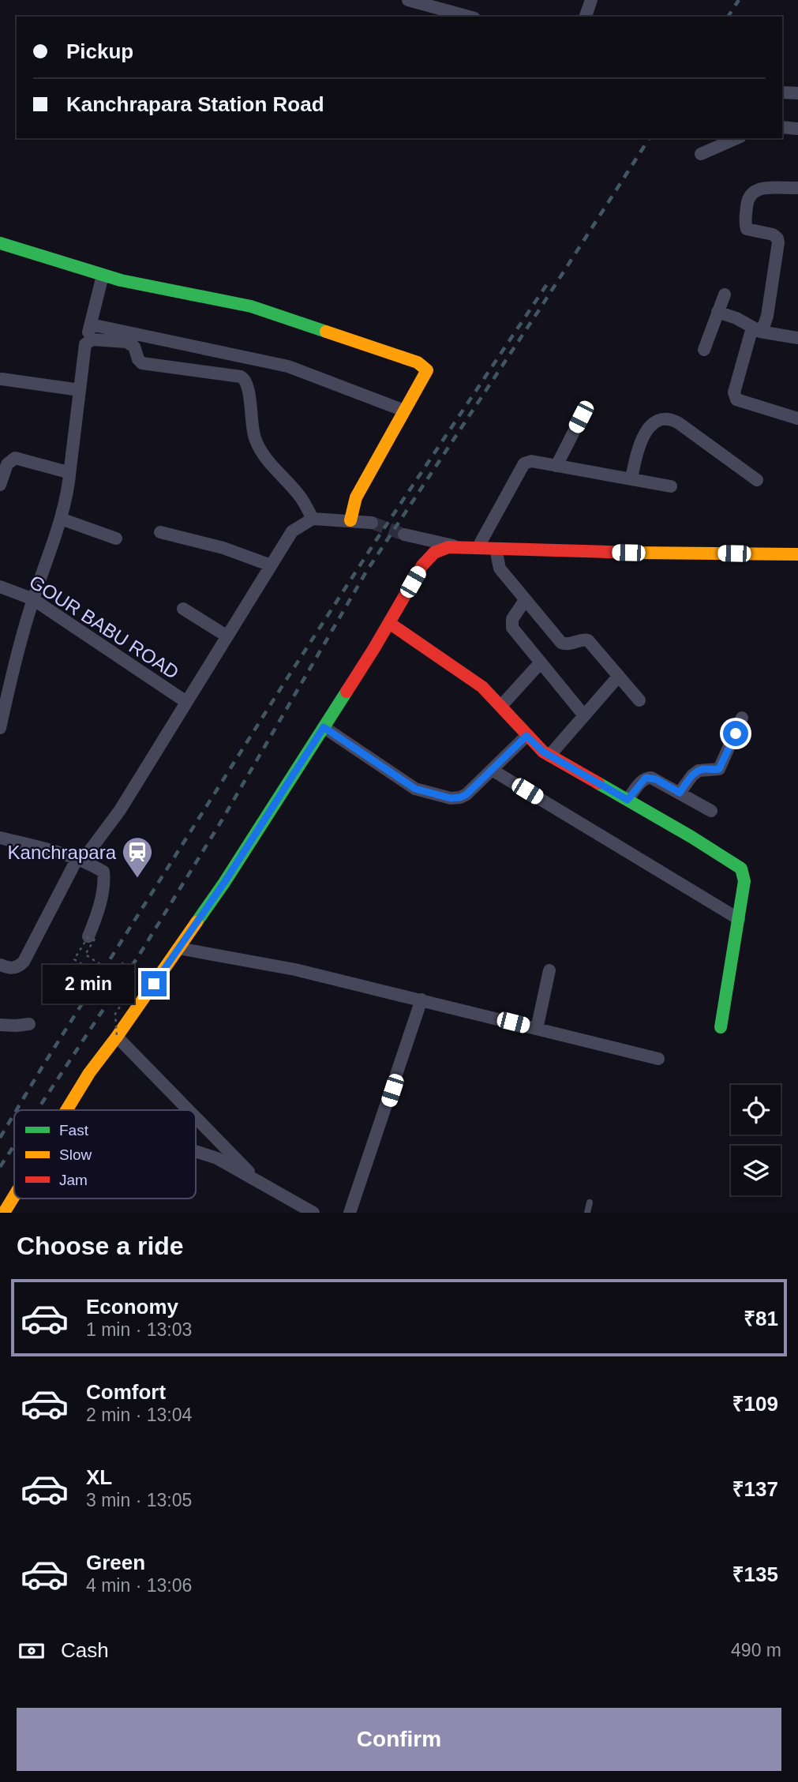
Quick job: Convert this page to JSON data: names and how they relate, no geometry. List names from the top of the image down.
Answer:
{
  "streets": {
    "street": ["GOUR BABU ROAD"]
  },
  "places": {
    "station": ["Kanchrapara"]
  },
  "legend": ["Fast", "Slow", "Jam"],
  "page": {
    "banner": ["Pickup", "Kanchrapara Station Road"],
    "bubble": "2 min",
    "heading": "Choose a ride",
    "list": [
      {
        "name": "Economy",
        "note": "1 min · 13:03",
        "value": "₹81"
      },
      {
        "name": "Comfort",
        "note": "2 min · 13:04",
        "value": "₹109"
      },
      {
        "name": "XL",
        "note": "3 min · 13:05",
        "value": "₹137"
      },
      {
        "name": "Green",
        "note": "4 min · 13:06",
        "value": "₹135"
      }
    ],
    "pay": ["Cash", "490 m"],
    "buttons": "Confirm"
  }
}
